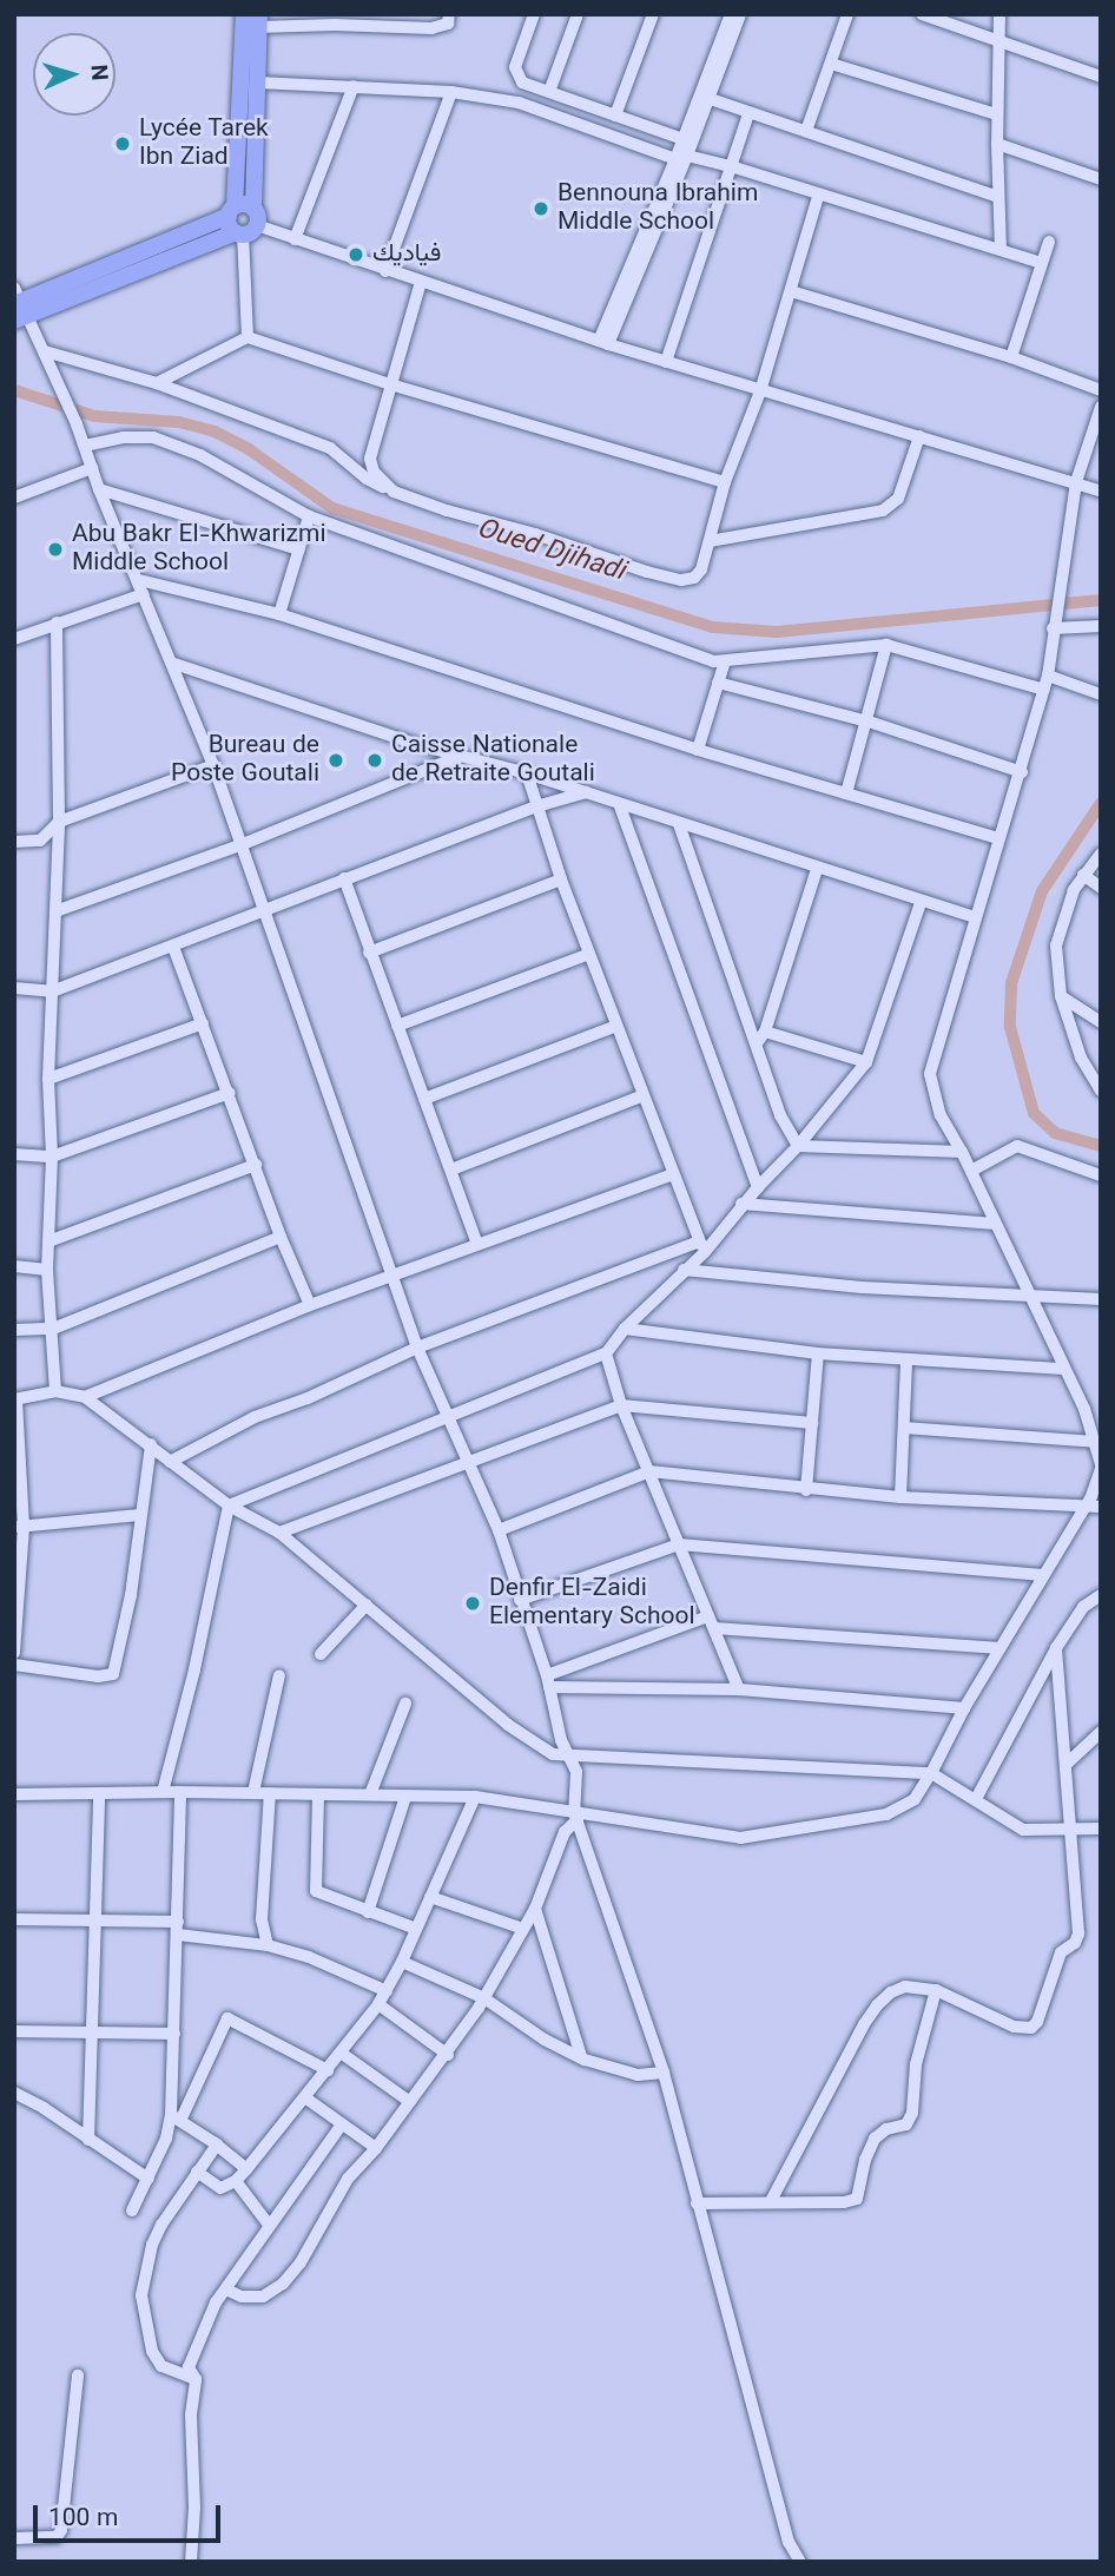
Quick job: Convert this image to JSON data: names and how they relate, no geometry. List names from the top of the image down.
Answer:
{
  "water": ["Oued Djihadi"],
  "places": [
    "Lycée Tarek Ibn Ziad",
    "Bennouna Ibrahim Middle School",
    "فياديك",
    "Abu Bakr El-Khwarizmi Middle School",
    "Bureau de Poste Goutali",
    "Caisse Nationale de Retraite Goutali",
    "Denfir El-Zaidi Elementary School"
  ],
  "scale_bar": "100 m",
  "north": "right"
}
